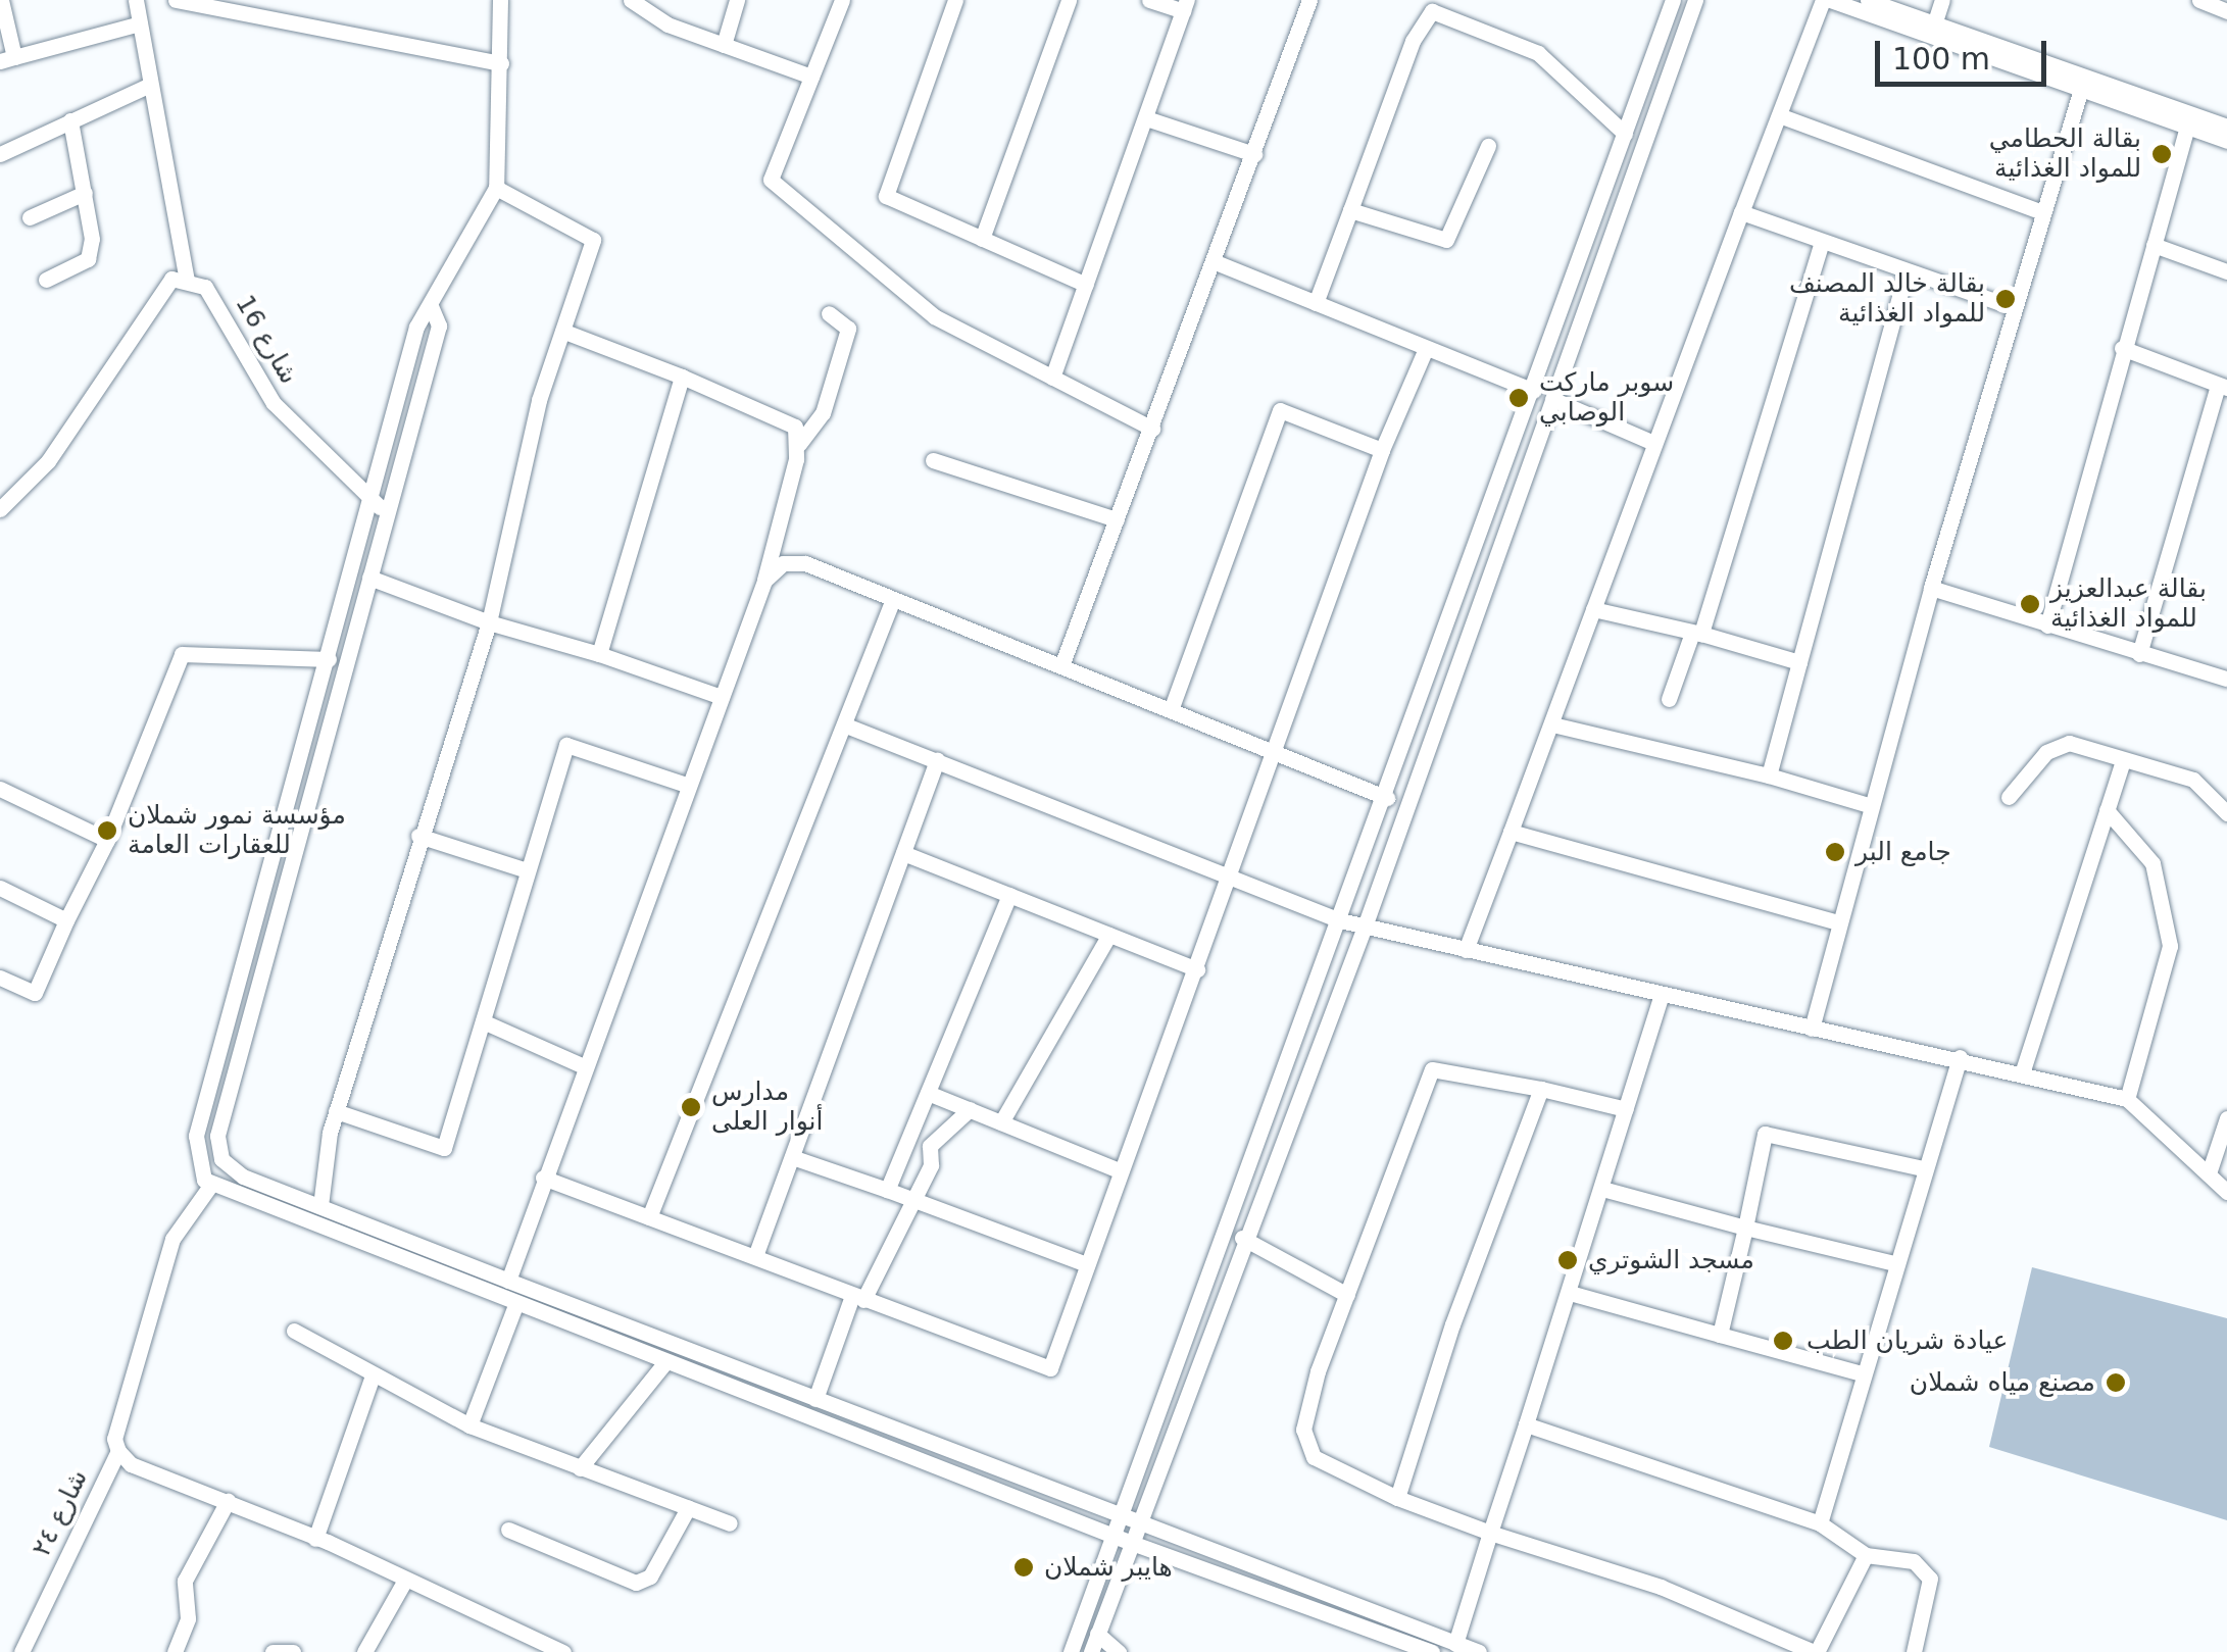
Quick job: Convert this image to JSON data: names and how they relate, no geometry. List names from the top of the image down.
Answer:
{
  "streets": {
    "street": ["شارع 16", "شارع ٢٤"]
  },
  "places": [
    "بقالة الحطامي للمواد الغذائية",
    "بقالة خالد المصنف للمواد الغذائية",
    "سوبر ماركت الوصابي",
    "بقالة عبدالعزيز للمواد الغذائية",
    "مؤسسة نمور شملان للعقارات العامة",
    "جامع البر",
    "مدارس أنوار العلى",
    "مسجد الشوتري",
    "عيادة شريان الطب",
    "مصنع مياه شملان",
    "هايبر شملان"
  ],
  "scale_bar": "100 m"
}
